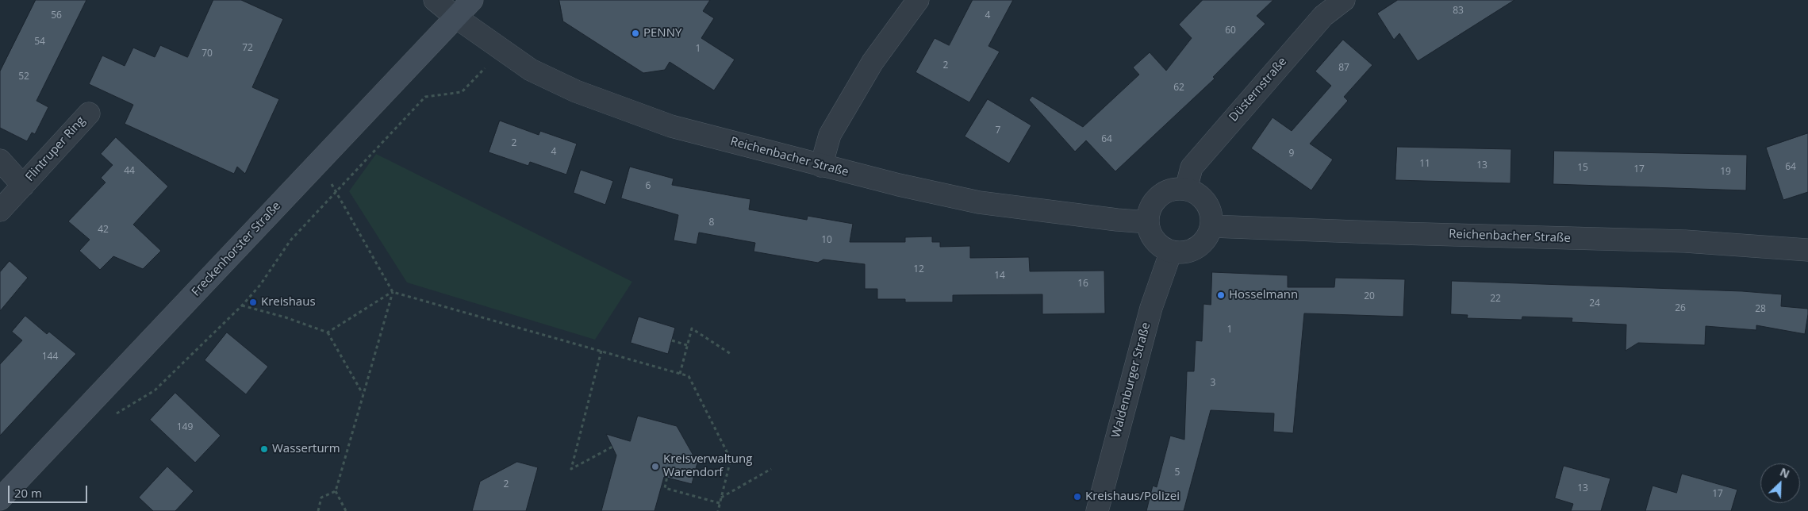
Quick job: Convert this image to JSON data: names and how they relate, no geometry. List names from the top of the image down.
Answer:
{
  "streets": {
    "main road": ["Freckenhorster Straße"],
    "street": [
      "Düsternstraße",
      "Flintruper Ring",
      "Reichenbacher Straße",
      "Waldenburger Straße"
    ]
  },
  "crossings": [
    ["Düsternstraße", "Reichenbacher Straße"],
    ["Düsternstraße", "Waldenburger Straße"],
    ["Reichenbacher Straße", "Freckenhorster Straße"],
    ["Reichenbacher Straße", "Waldenburger Straße"]
  ],
  "places": [
    "PENNY",
    "Hosselmann",
    "Kreishaus",
    "Wasserturm",
    "Kreisverwaltung Warendorf",
    "Kreishaus/Polizei"
  ],
  "house_numbers": [
    "83",
    "56",
    "4",
    "60",
    "54",
    "72",
    "1",
    "70",
    "2",
    "87",
    "52",
    "62",
    "7",
    "64",
    "2",
    "4",
    "9",
    "11",
    "13",
    "64",
    "15",
    "17",
    "44",
    "19",
    "6",
    "8",
    "42",
    "10",
    "12",
    "14",
    "16",
    "20",
    "22",
    "24",
    "26",
    "28",
    "1",
    "144",
    "3",
    "149",
    "5",
    "2",
    "13",
    "17"
  ],
  "scale_bar": "20 m",
  "north": "top right"
}
